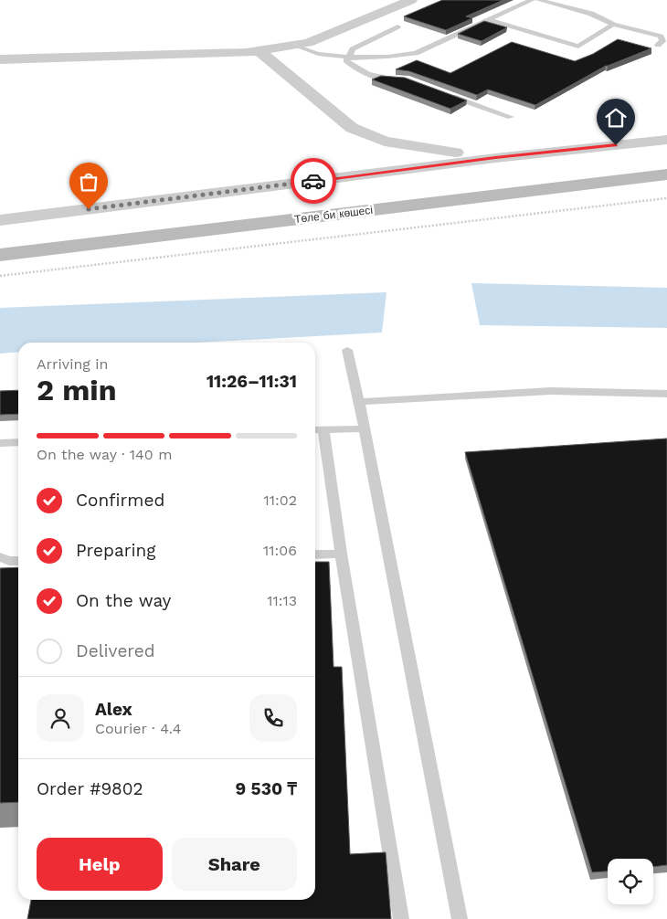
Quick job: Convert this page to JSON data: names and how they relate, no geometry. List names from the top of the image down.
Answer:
{
  "streets": {
    "main road": ["Төле би көшесі"]
  },
  "page": {
    "heading": ["2 min", "Arriving in", "11:26–11:31"],
    "panel": [
      "Alex",
      "Courier · 4.4",
      "Order #9802",
      "9 530 ₸"
    ],
    "bar": "On the way · 140 m",
    "list": [
      ["Confirmed", "11:02"],
      ["Preparing", "11:06"],
      ["On the way", "11:13"],
      "Delivered"
    ],
    "buttons": ["Help", "Share"]
  }
}
